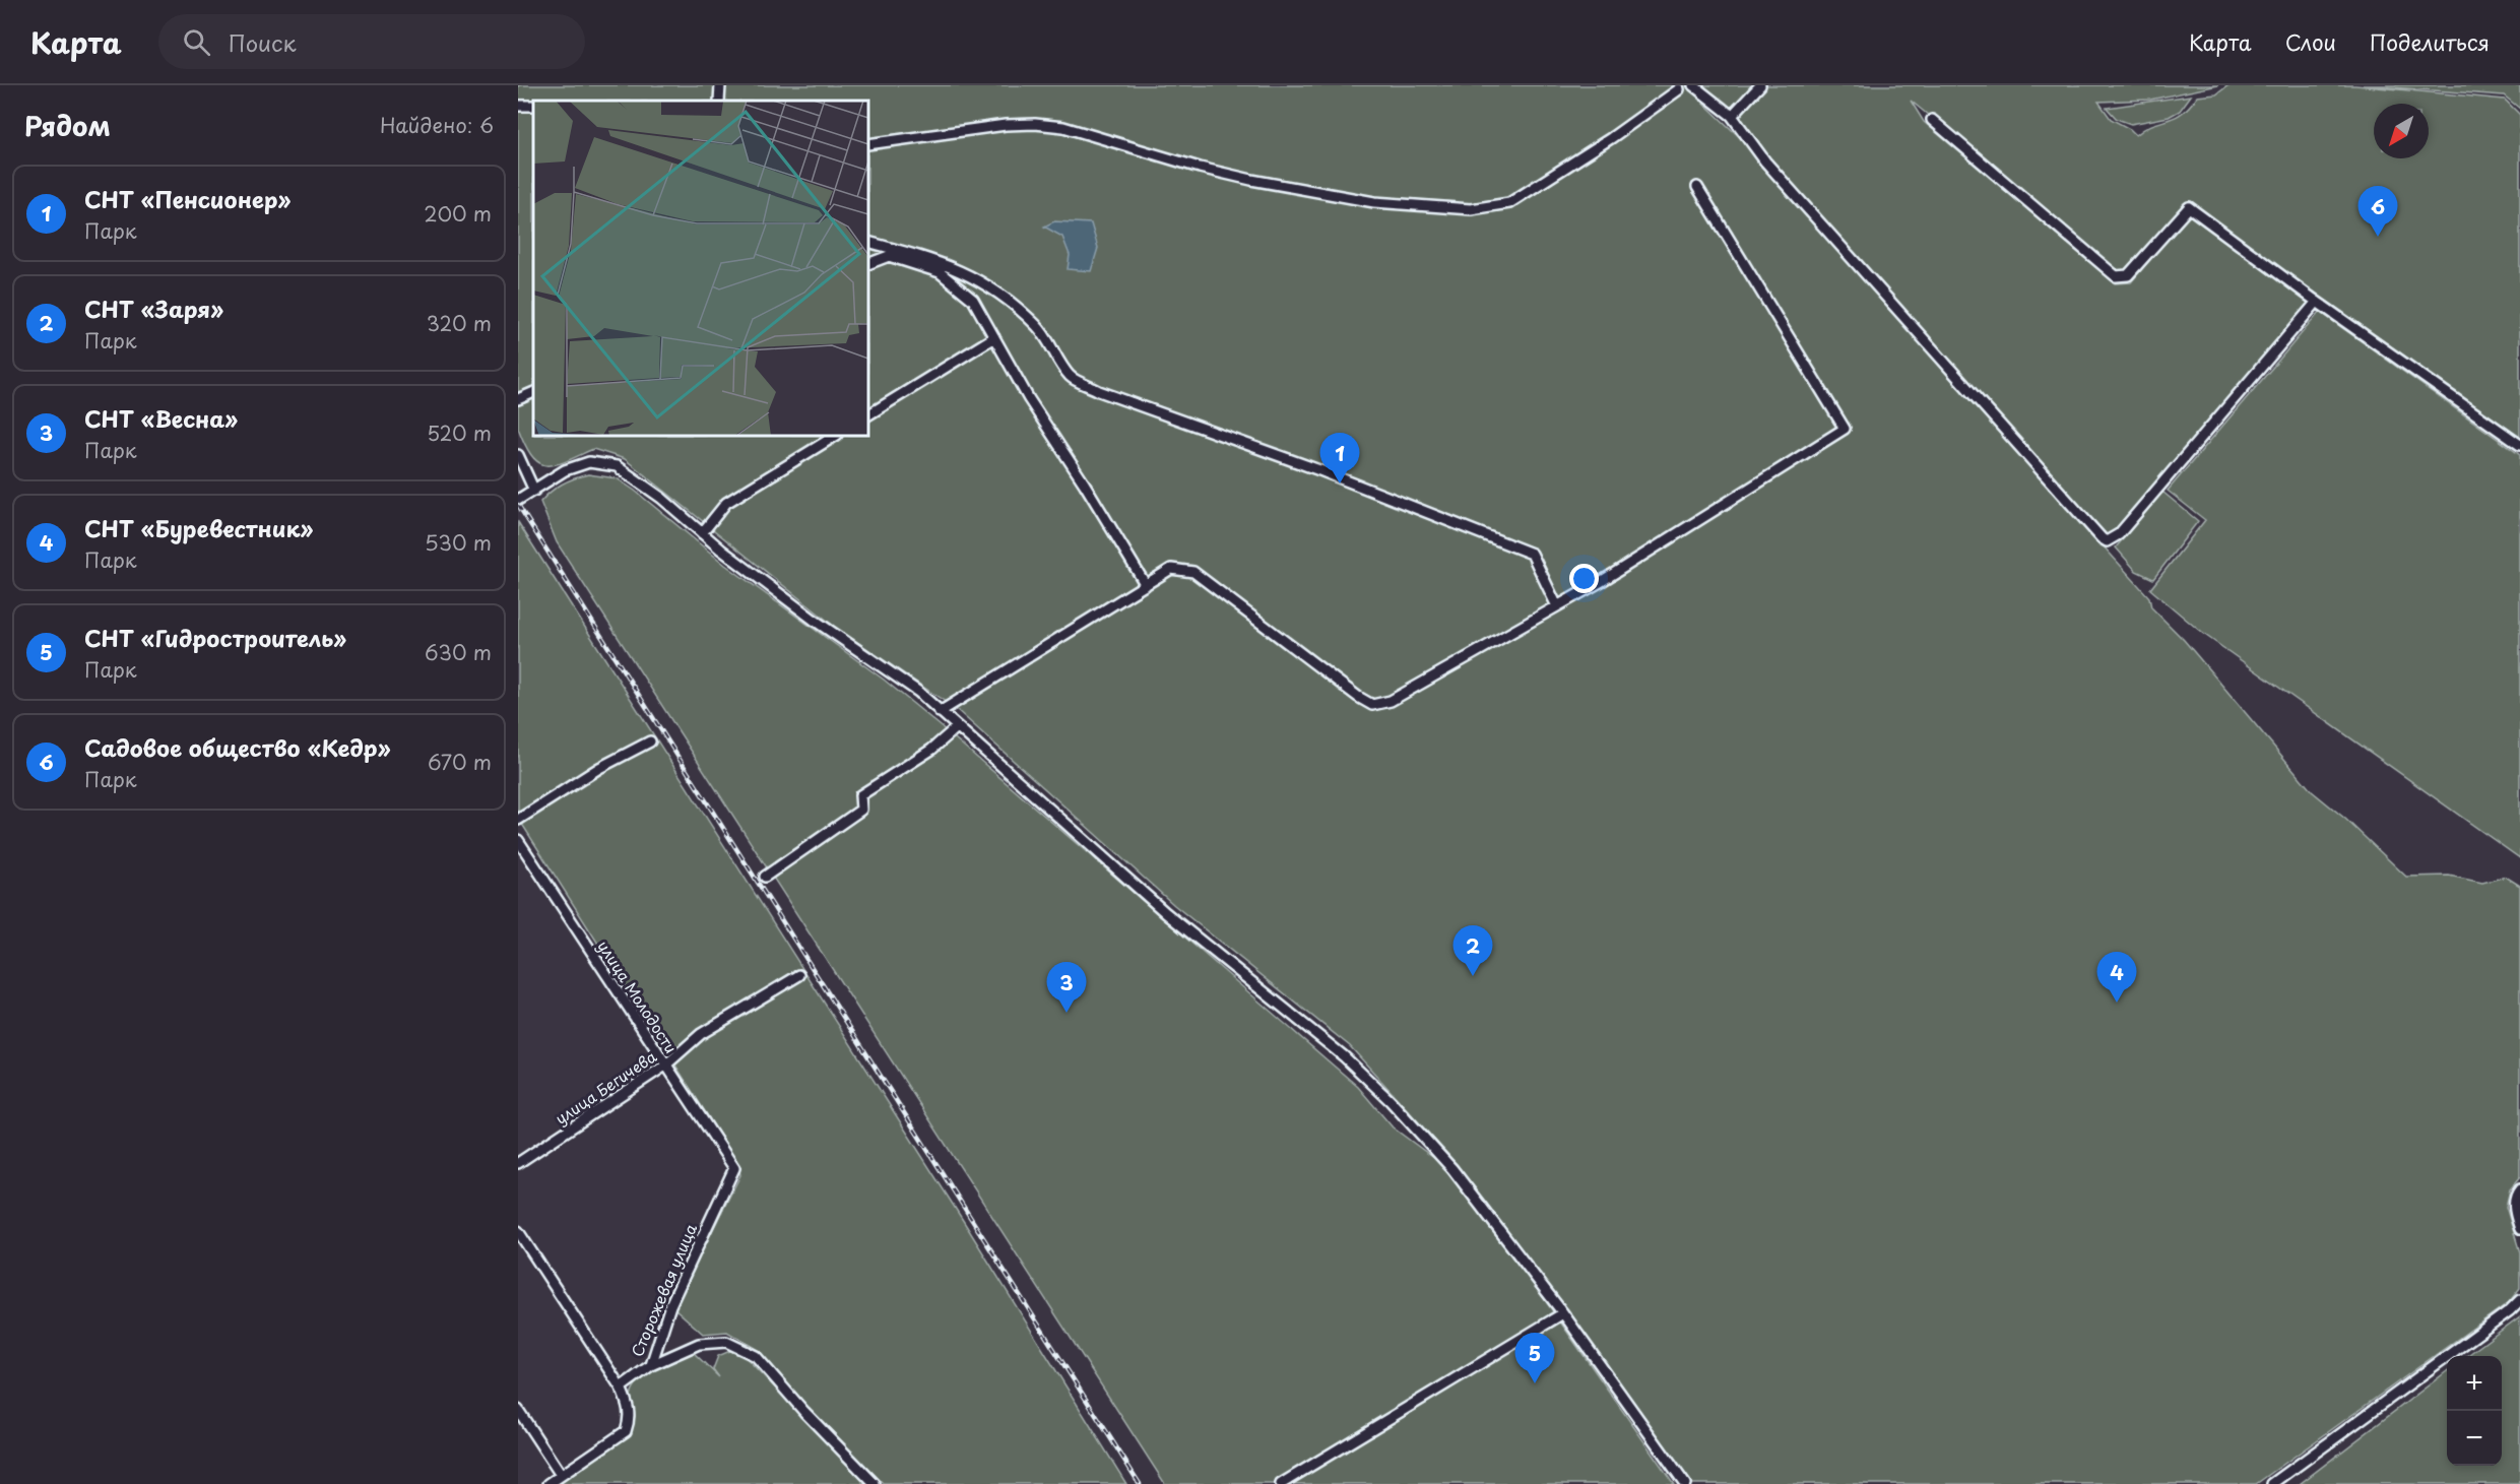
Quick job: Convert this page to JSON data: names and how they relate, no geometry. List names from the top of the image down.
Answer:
{
  "streets": {
    "street": ["улица Молодости", "улица Бегичева", "Сторожевая улица"]
  },
  "crossings": [
    ["улица Молодости", "улица Бегичева"],
    ["улица Молодости", "Сторожевая улица"]
  ],
  "north": "bottom left",
  "page": {
    "header": "Карта",
    "search": "Поиск",
    "nav": ["Карта", "Слои", "Поделиться"],
    "heading": ["Рядом", "Найдено: 6"],
    "list": [
      {
        "mark": "1",
        "name": "СНТ «Пенсионер»",
        "note": "Парк",
        "value": "200 m"
      },
      {
        "mark": "2",
        "name": "СНТ «Заря»",
        "note": "Парк",
        "value": "320 m"
      },
      {
        "mark": "3",
        "name": "СНТ «Весна»",
        "note": "Парк",
        "value": "520 m"
      },
      {
        "mark": "4",
        "name": "СНТ «Буревестник»",
        "note": "Парк",
        "value": "530 m"
      },
      {
        "mark": "5",
        "name": "СНТ «Гидростроитель»",
        "note": "Парк",
        "value": "630 m"
      },
      {
        "mark": "6",
        "name": "Садовое общество «Кедр»",
        "note": "Парк",
        "value": "670 m"
      }
    ],
    "pins": [
      "6",
      "1",
      "2",
      "4",
      "3",
      "5"
    ],
    "map_buttons": ["+", "−"]
  }
}
